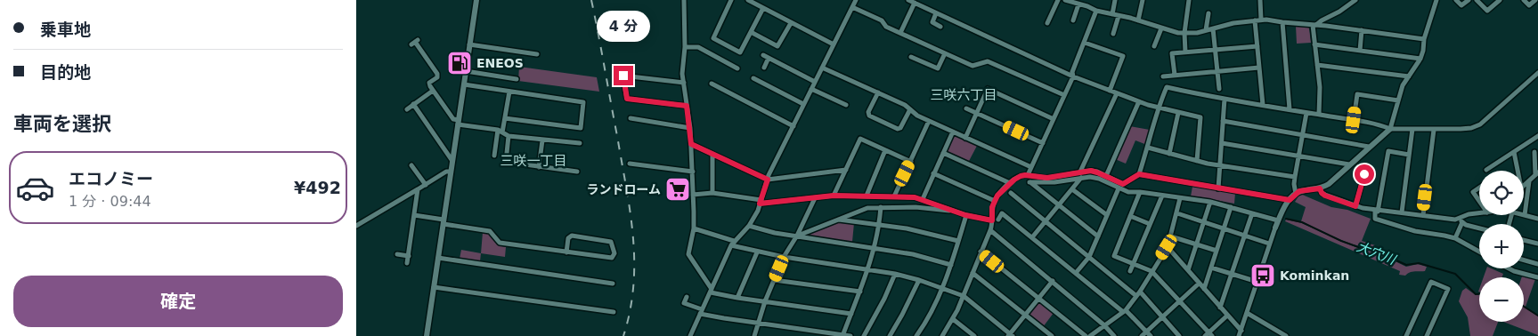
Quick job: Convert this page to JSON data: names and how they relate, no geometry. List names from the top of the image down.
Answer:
{
  "districts": ["三咲六丁目", "三咲一丁目"],
  "water": ["大穴川"],
  "places": {
    "fuel station": ["ENEOS"],
    "supermarket": ["ランドローム"],
    "bus stop": ["Kominkan"]
  },
  "page": {
    "banner": ["乗車地", "目的地"],
    "bubble": "4 分",
    "heading": "車両を選択",
    "list": [
      {
        "name": "エコノミー",
        "note": "1 分 · 09:44",
        "value": "¥492"
      }
    ],
    "map_buttons": ["+", "−"],
    "buttons": "確定"
  }
}
